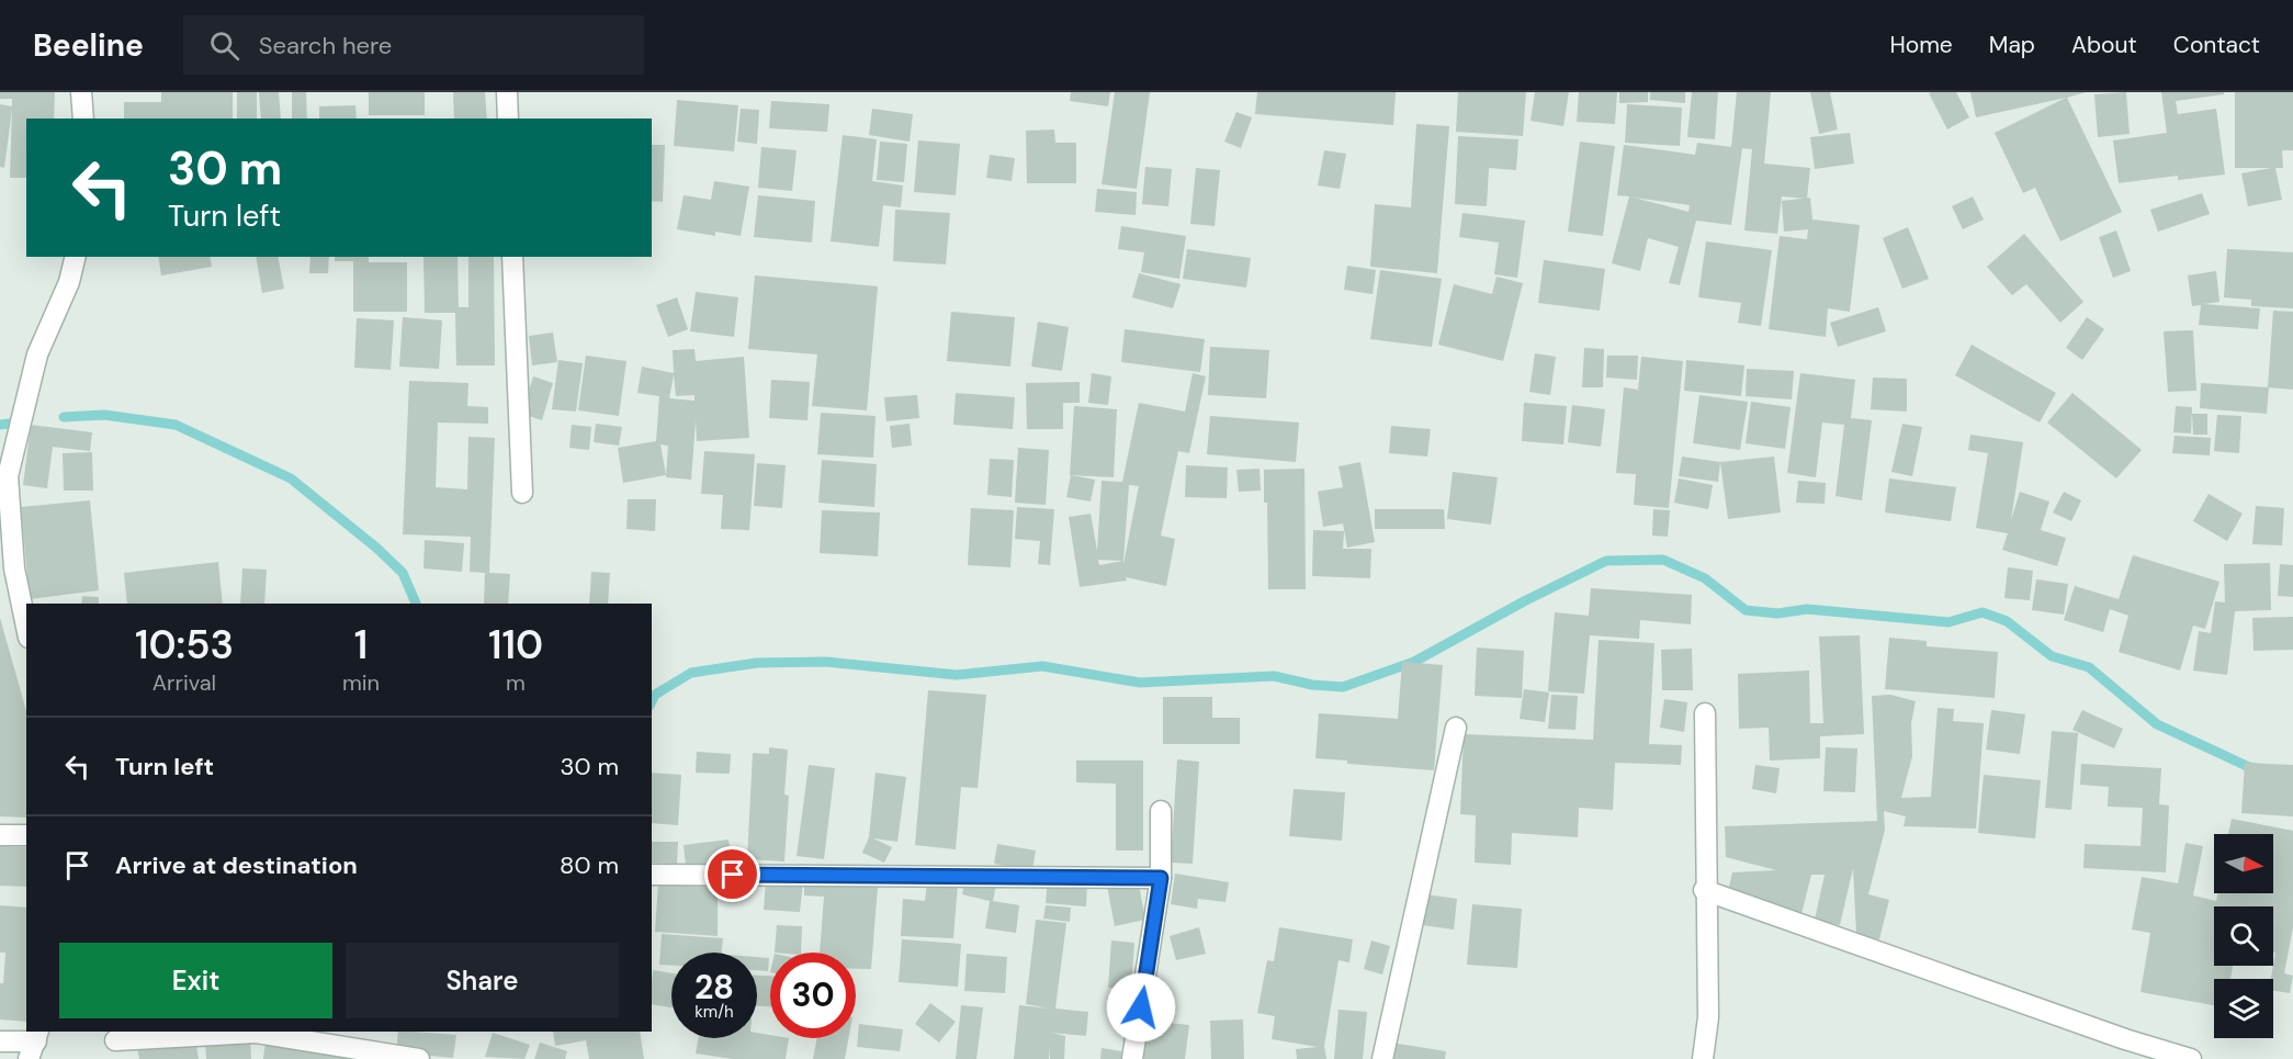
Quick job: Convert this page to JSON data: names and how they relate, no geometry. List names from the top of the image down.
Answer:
{
  "north": "right",
  "page": {
    "header": "Beeline",
    "search": "Search here",
    "nav": [
      "Home",
      "Map",
      "About",
      "Contact"
    ],
    "turn": ["30 m", "Turn left"],
    "eta": [
      "10:53",
      "Arrival",
      "1",
      "min",
      "110",
      "m"
    ],
    "list": [
      {
        "name": "Turn left",
        "value": "30 m"
      },
      {
        "name": "Arrive at destination",
        "value": "80 m"
      }
    ],
    "buttons": ["Exit", "Share"],
    "speed": "28 km/h",
    "limit": "30"
  }
}
